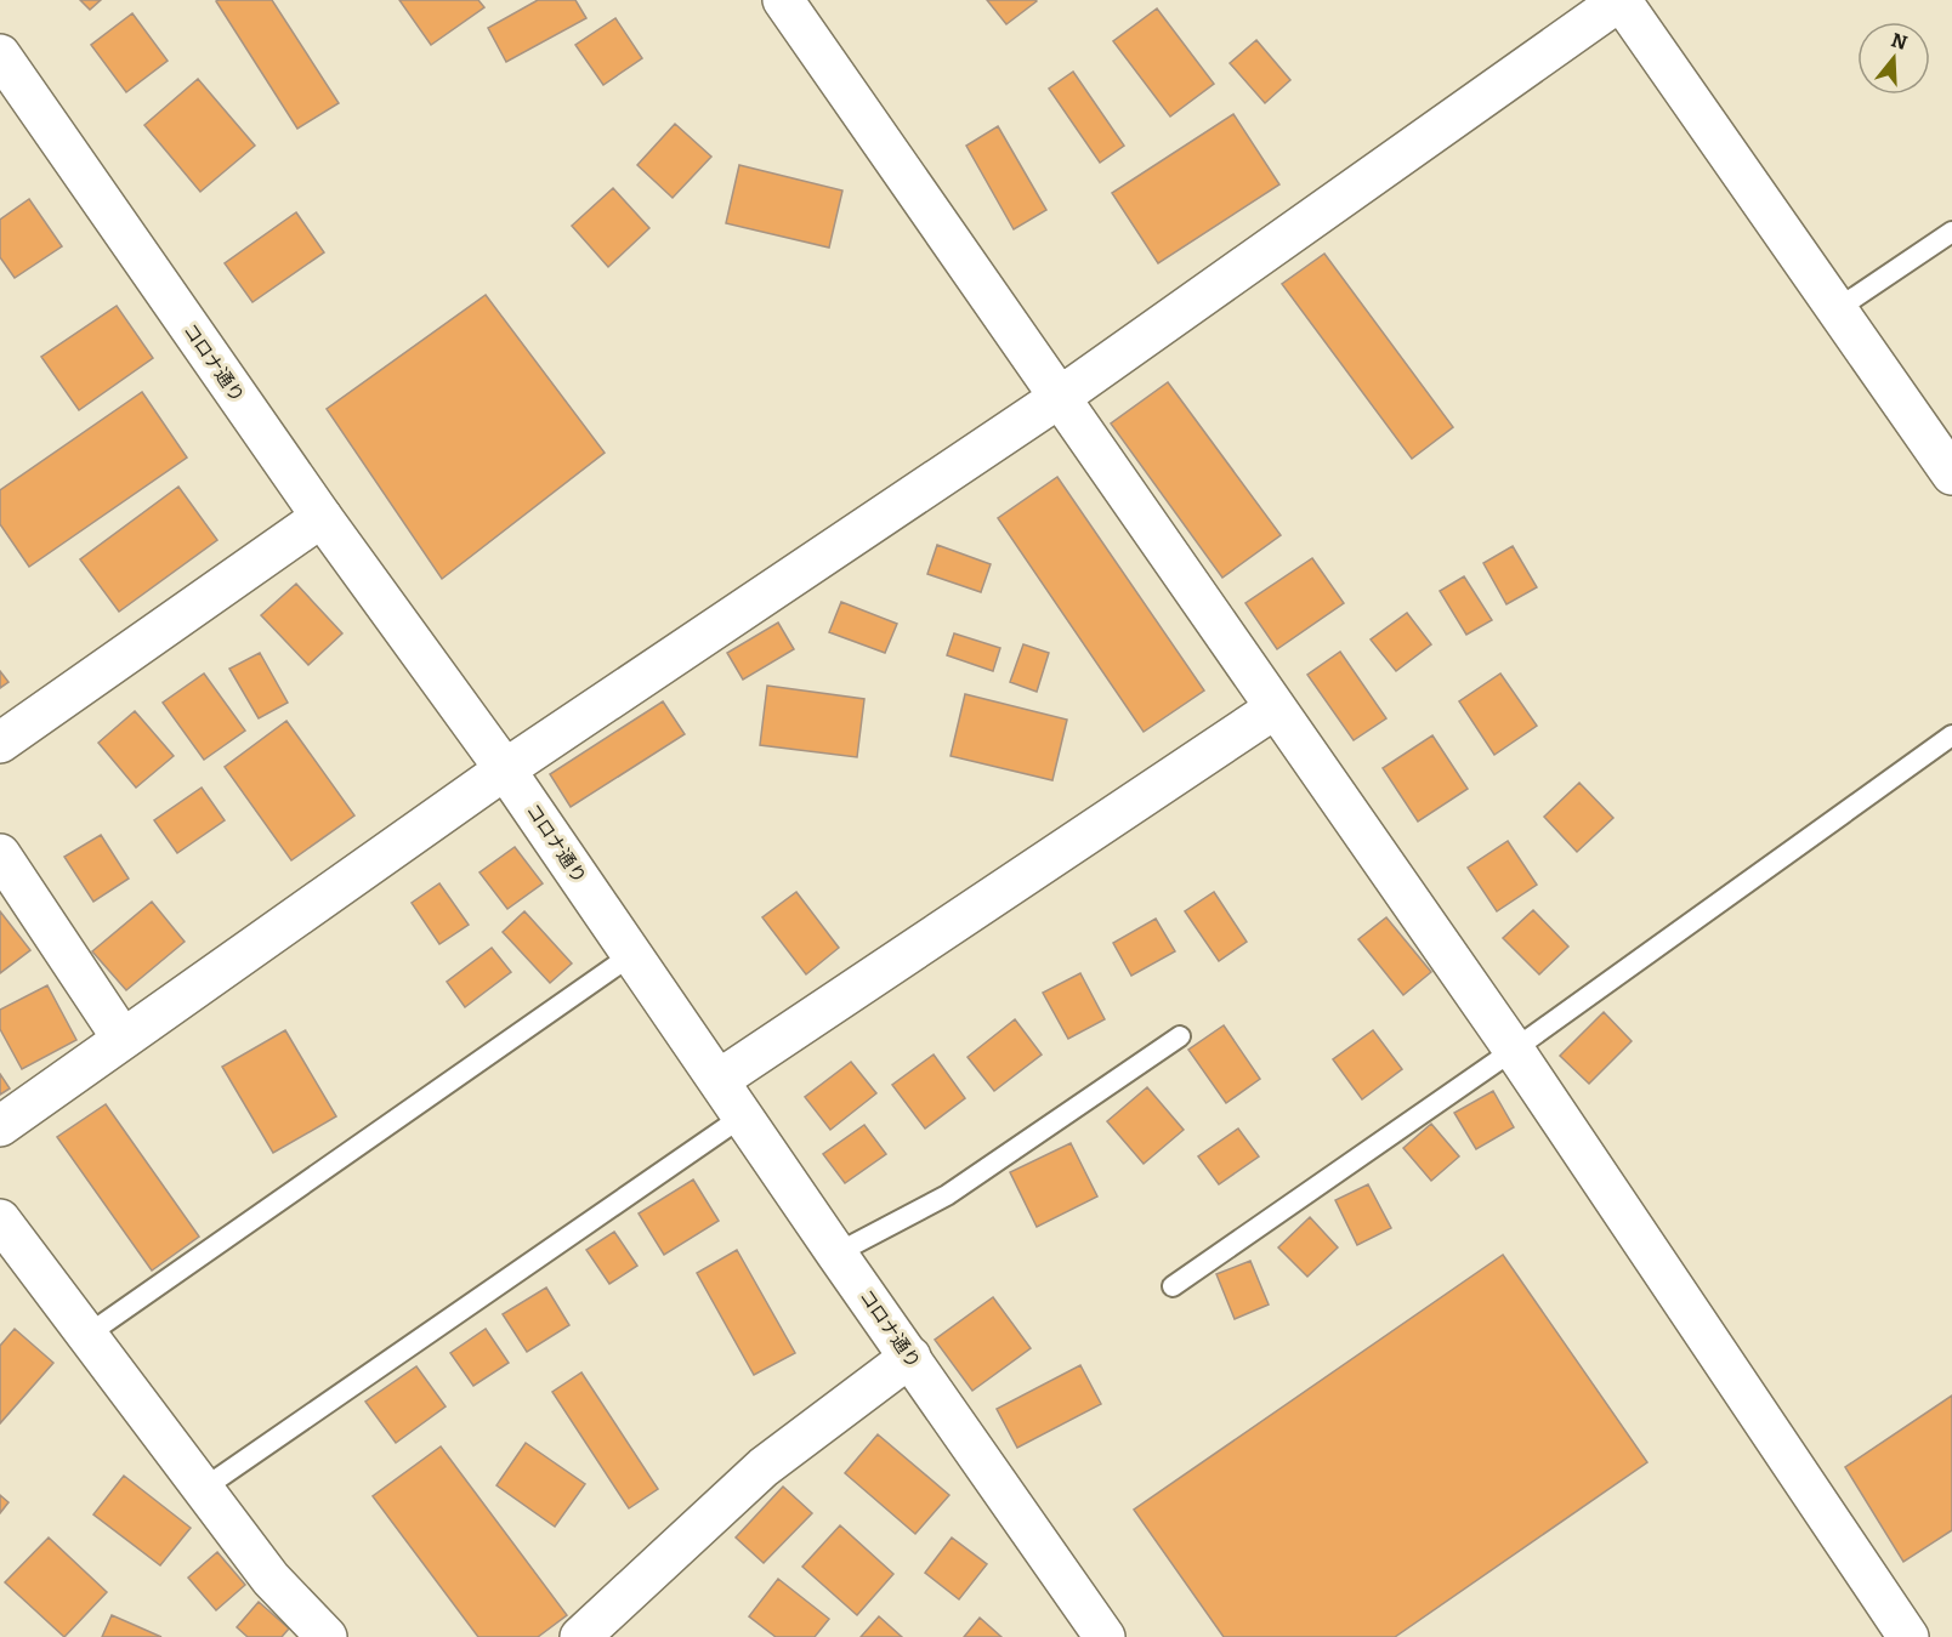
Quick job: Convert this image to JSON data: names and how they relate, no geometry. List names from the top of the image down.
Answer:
{
  "streets": {
    "street": ["コロナ通り"]
  },
  "north": "top"
}
